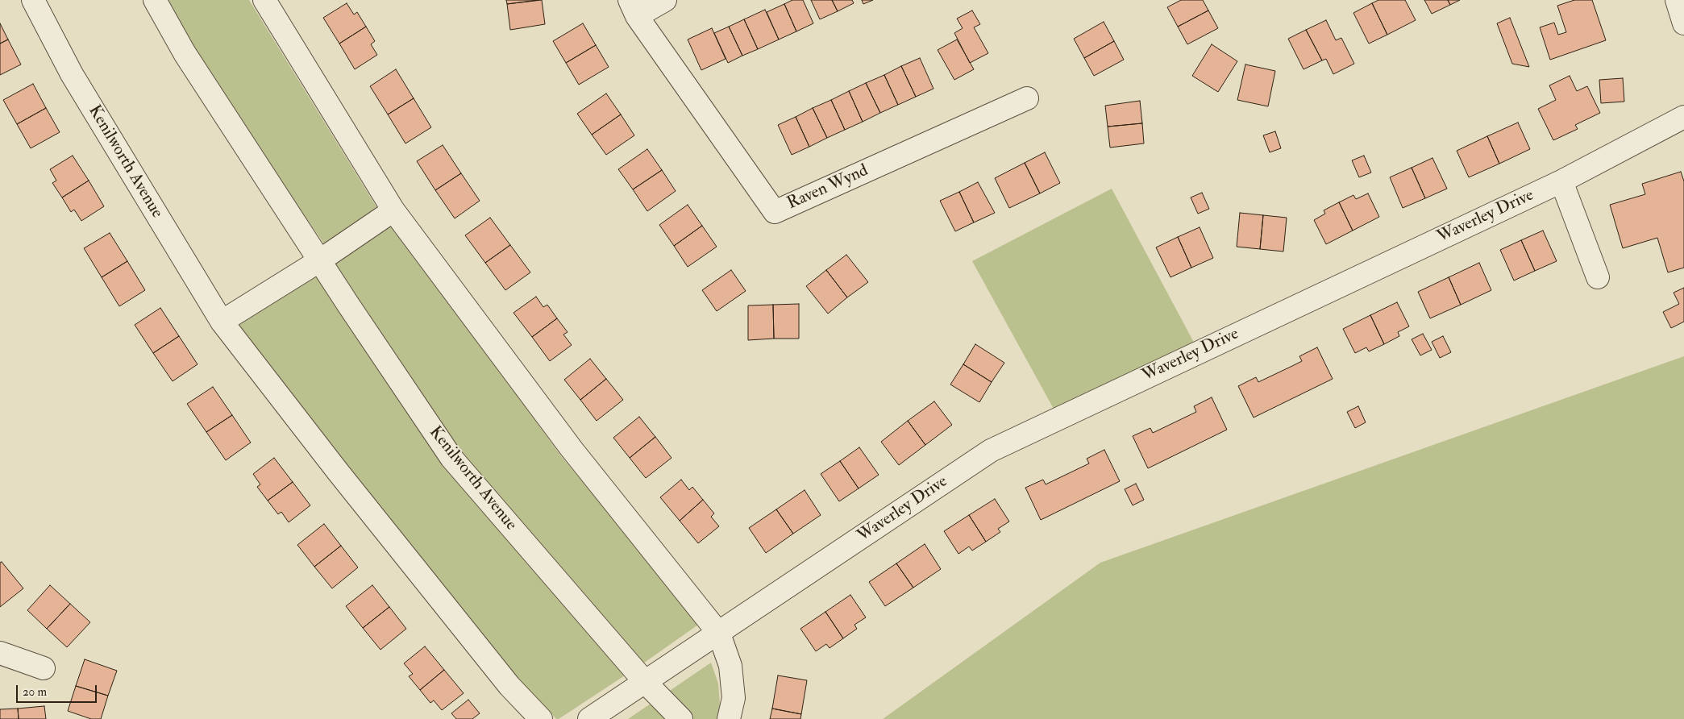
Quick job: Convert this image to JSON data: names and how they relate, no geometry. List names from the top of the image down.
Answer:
{
  "streets": {
    "street": ["Kenilworth Avenue", "Raven Wynd", "Waverley Drive"]
  },
  "crossings": [
    ["Kenilworth Avenue", "Waverley Drive"]
  ],
  "scale_bar": "20 m"
}
